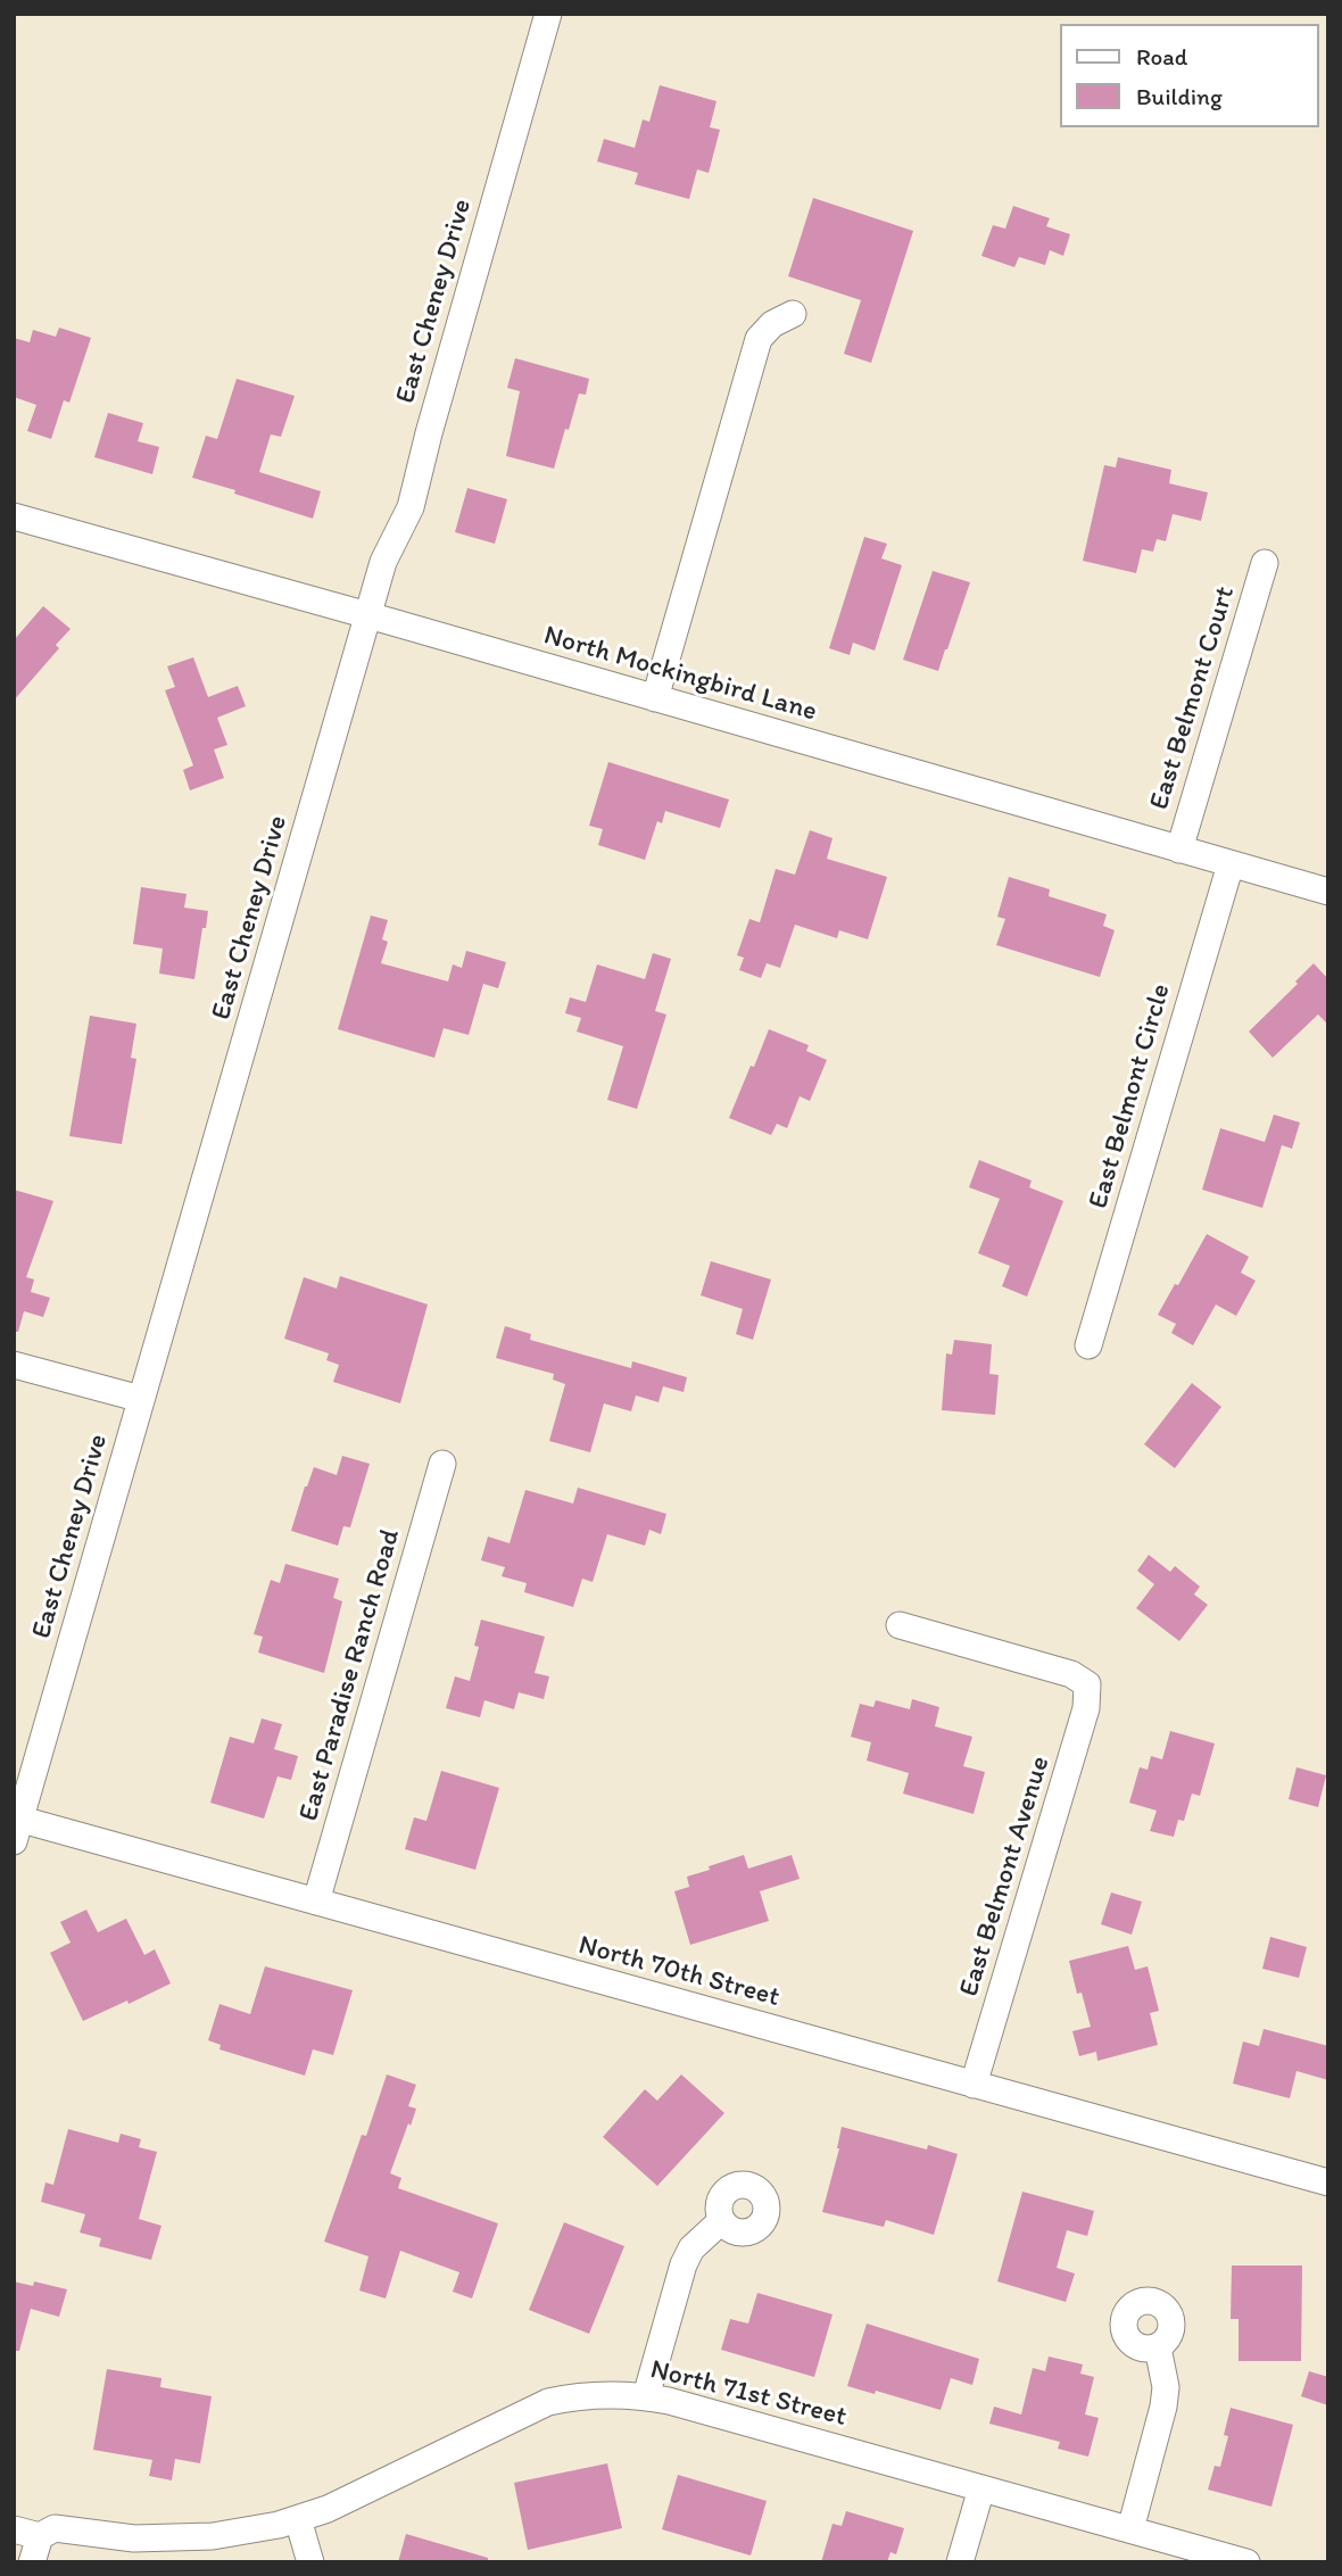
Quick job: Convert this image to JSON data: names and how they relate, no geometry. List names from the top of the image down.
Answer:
{
  "streets": {
    "street": [
      "East Cheney Drive",
      "North Mockingbird Lane",
      "East Belmont Court",
      "East Belmont Circle",
      "East Paradise Ranch Road",
      "East Belmont Avenue",
      "North 70th Street",
      "North 71st Street"
    ]
  },
  "crossings": [
    ["East Cheney Drive", "North Mockingbird Lane"],
    ["East Cheney Drive", "North 70th Street"],
    ["North Mockingbird Lane", "East Belmont Court"],
    ["North Mockingbird Lane", "East Belmont Circle"],
    ["East Paradise Ranch Road", "North 70th Street"],
    ["East Belmont Avenue", "North 70th Street"]
  ],
  "legend": ["Road", "Building"]
}
